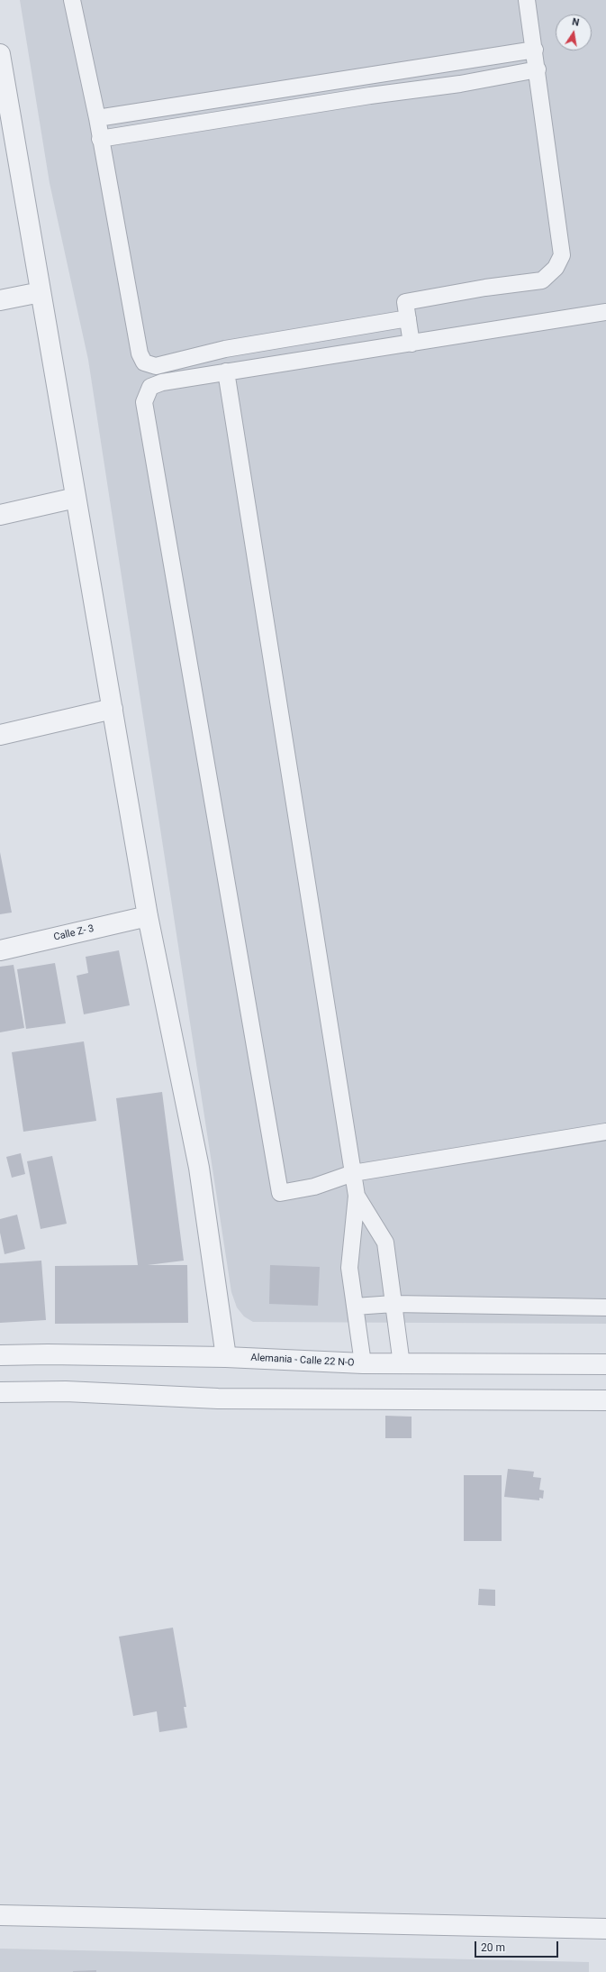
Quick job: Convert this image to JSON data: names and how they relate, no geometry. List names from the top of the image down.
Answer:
{
  "streets": {
    "street": ["Calle Z- 3", "Alemania - Calle 22 N-O"]
  },
  "scale_bar": "20 m",
  "north": "top"
}
